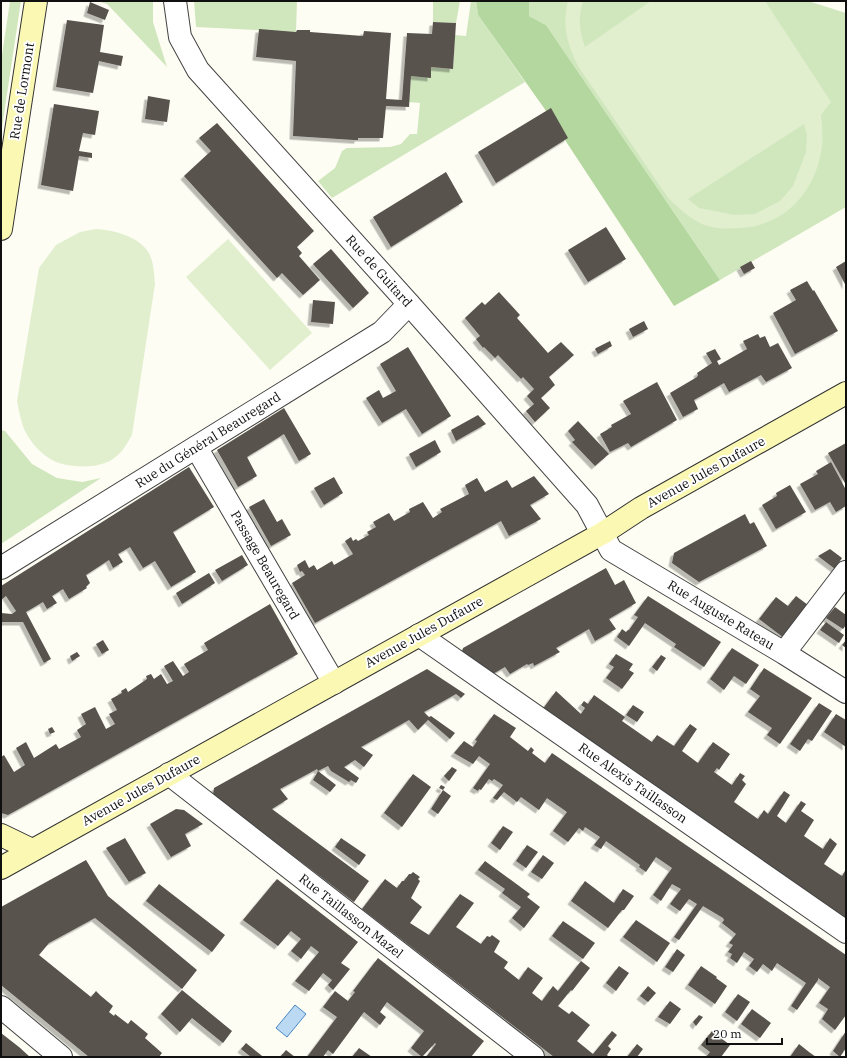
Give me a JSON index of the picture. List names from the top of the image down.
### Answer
{
  "streets": {
    "main road": ["Rue de Lormont", "Avenue Jules Dufaure"],
    "street": [
      "Rue de Guitard",
      "Rue du Général Beauregard",
      "Passage Beauregard",
      "Rue Auguste Rateau",
      "Rue Alexis Taillasson",
      "Rue Taillasson Mazel"
    ]
  },
  "crossings": [
    ["Rue de Guitard", "Rue du Général Beauregard"],
    ["Rue de Guitard", "Avenue Jules Dufaure"],
    ["Rue de Guitard", "Rue Auguste Rateau"],
    ["Rue du Général Beauregard", "Passage Beauregard"],
    ["Avenue Jules Dufaure", "Passage Beauregard"],
    ["Avenue Jules Dufaure", "Rue Auguste Rateau"],
    ["Avenue Jules Dufaure", "Rue Alexis Taillasson"],
    ["Avenue Jules Dufaure", "Rue Taillasson Mazel"]
  ],
  "scale_bar": "20 m"
}
